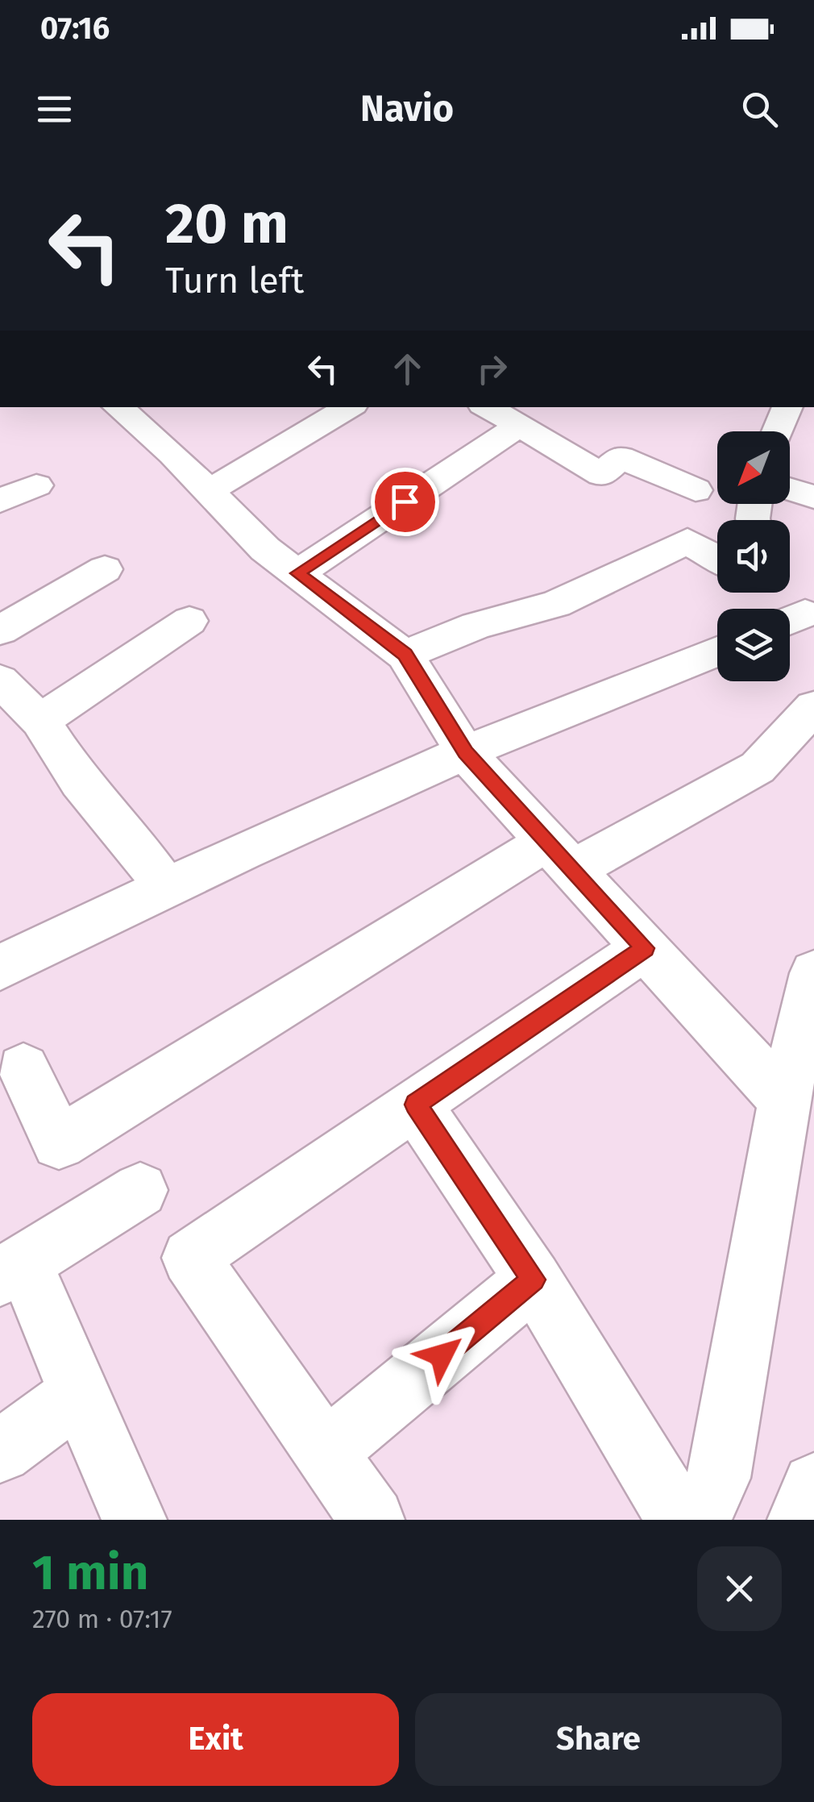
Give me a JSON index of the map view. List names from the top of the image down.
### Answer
{
  "north": "bottom left",
  "page": {
    "status": "07:16",
    "header": "Navio",
    "turn": ["20 m", "Turn left"],
    "heading": ["1 min", "270 m · 07:17"],
    "buttons": ["Exit", "Share"]
  }
}
